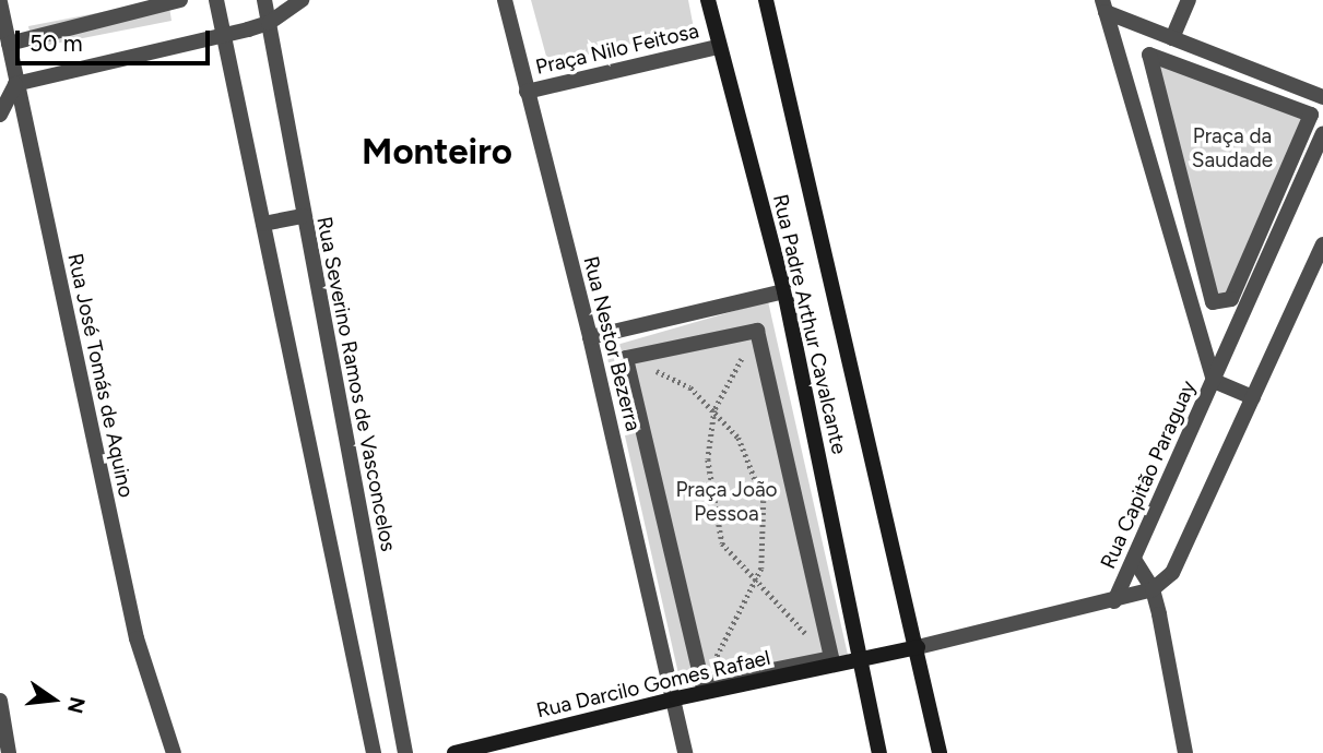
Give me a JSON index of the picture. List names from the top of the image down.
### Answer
{
  "streets": {
    "main road": ["Rua Padre Arthur Cavalcante", "Rua Darcilo Gomes Rafael"],
    "street": [
      "Praça Nilo Feitosa",
      "Rua Nestor Bezerra",
      "Rua José Tomás de Aquino",
      "Rua Severino Ramos de Vasconcelos",
      "Rua Capitão Paraguay"
    ]
  },
  "crossings": [
    ["Praça Nilo Feitosa", "Rua Padre Arthur Cavalcante"],
    ["Praça Nilo Feitosa", "Rua Nestor Bezerra"],
    ["Rua Padre Arthur Cavalcante", "Rua Darcilo Gomes Rafael"],
    ["Rua Nestor Bezerra", "Rua Darcilo Gomes Rafael"]
  ],
  "districts": ["Monteiro"],
  "parks": ["Praça da Saudade", "Praça João Pessoa"],
  "scale_bar": "50 m",
  "north": "right"
}
